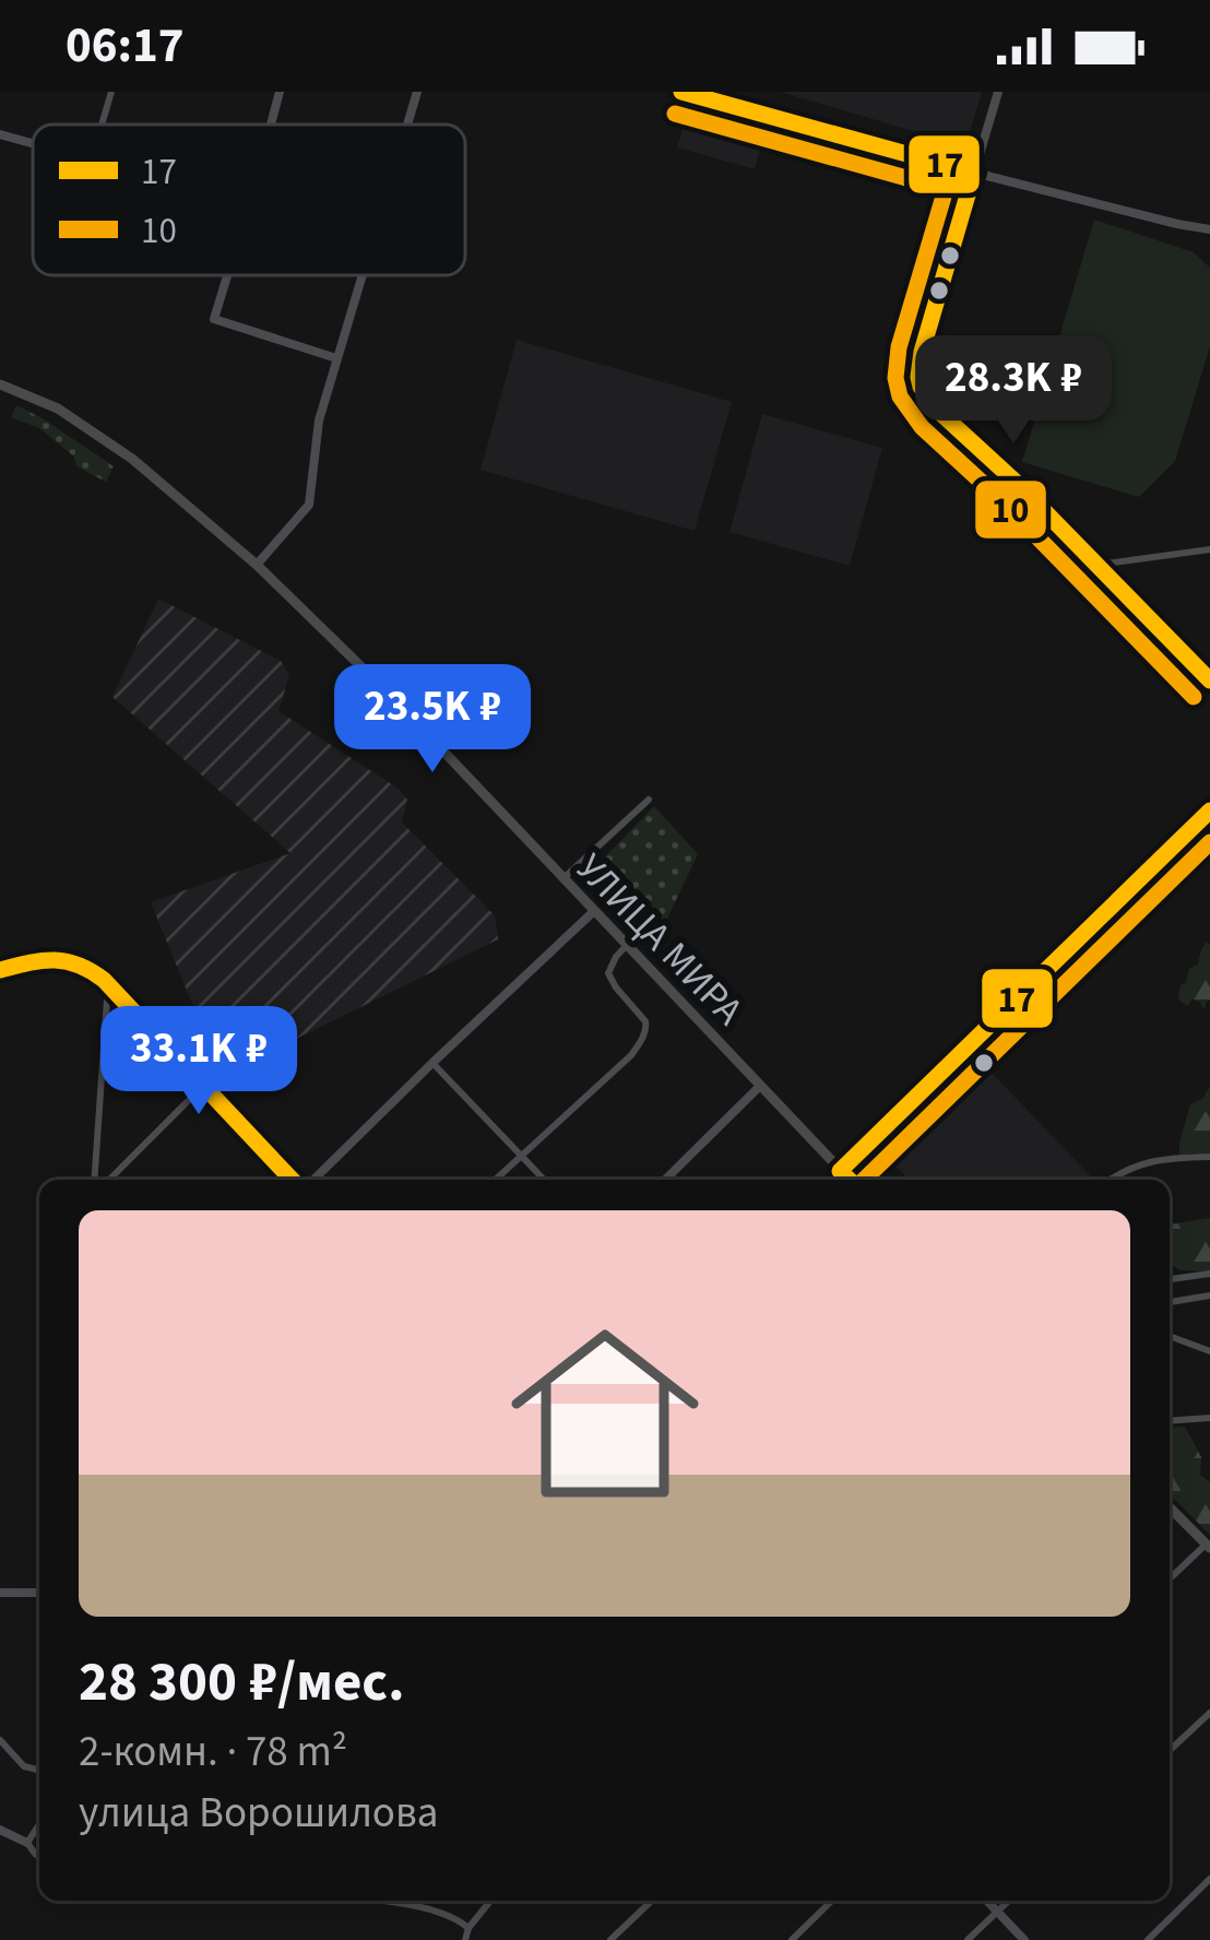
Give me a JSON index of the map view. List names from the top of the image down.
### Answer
{
  "streets": {
    "main road": ["УЛИЦА МИРА"]
  },
  "lines": ["transit line 17", "transit line 10"],
  "legend": ["17", "10"],
  "page": {
    "status": "06:17",
    "price": ["28.3K ₽", "23.5K ₽", "33.1K ₽"],
    "list": [
      {
        "name": "28 300 ₽/мес.",
        "note": "2-комн. · 78 m² · улица Ворошилова"
      }
    ]
  }
}
